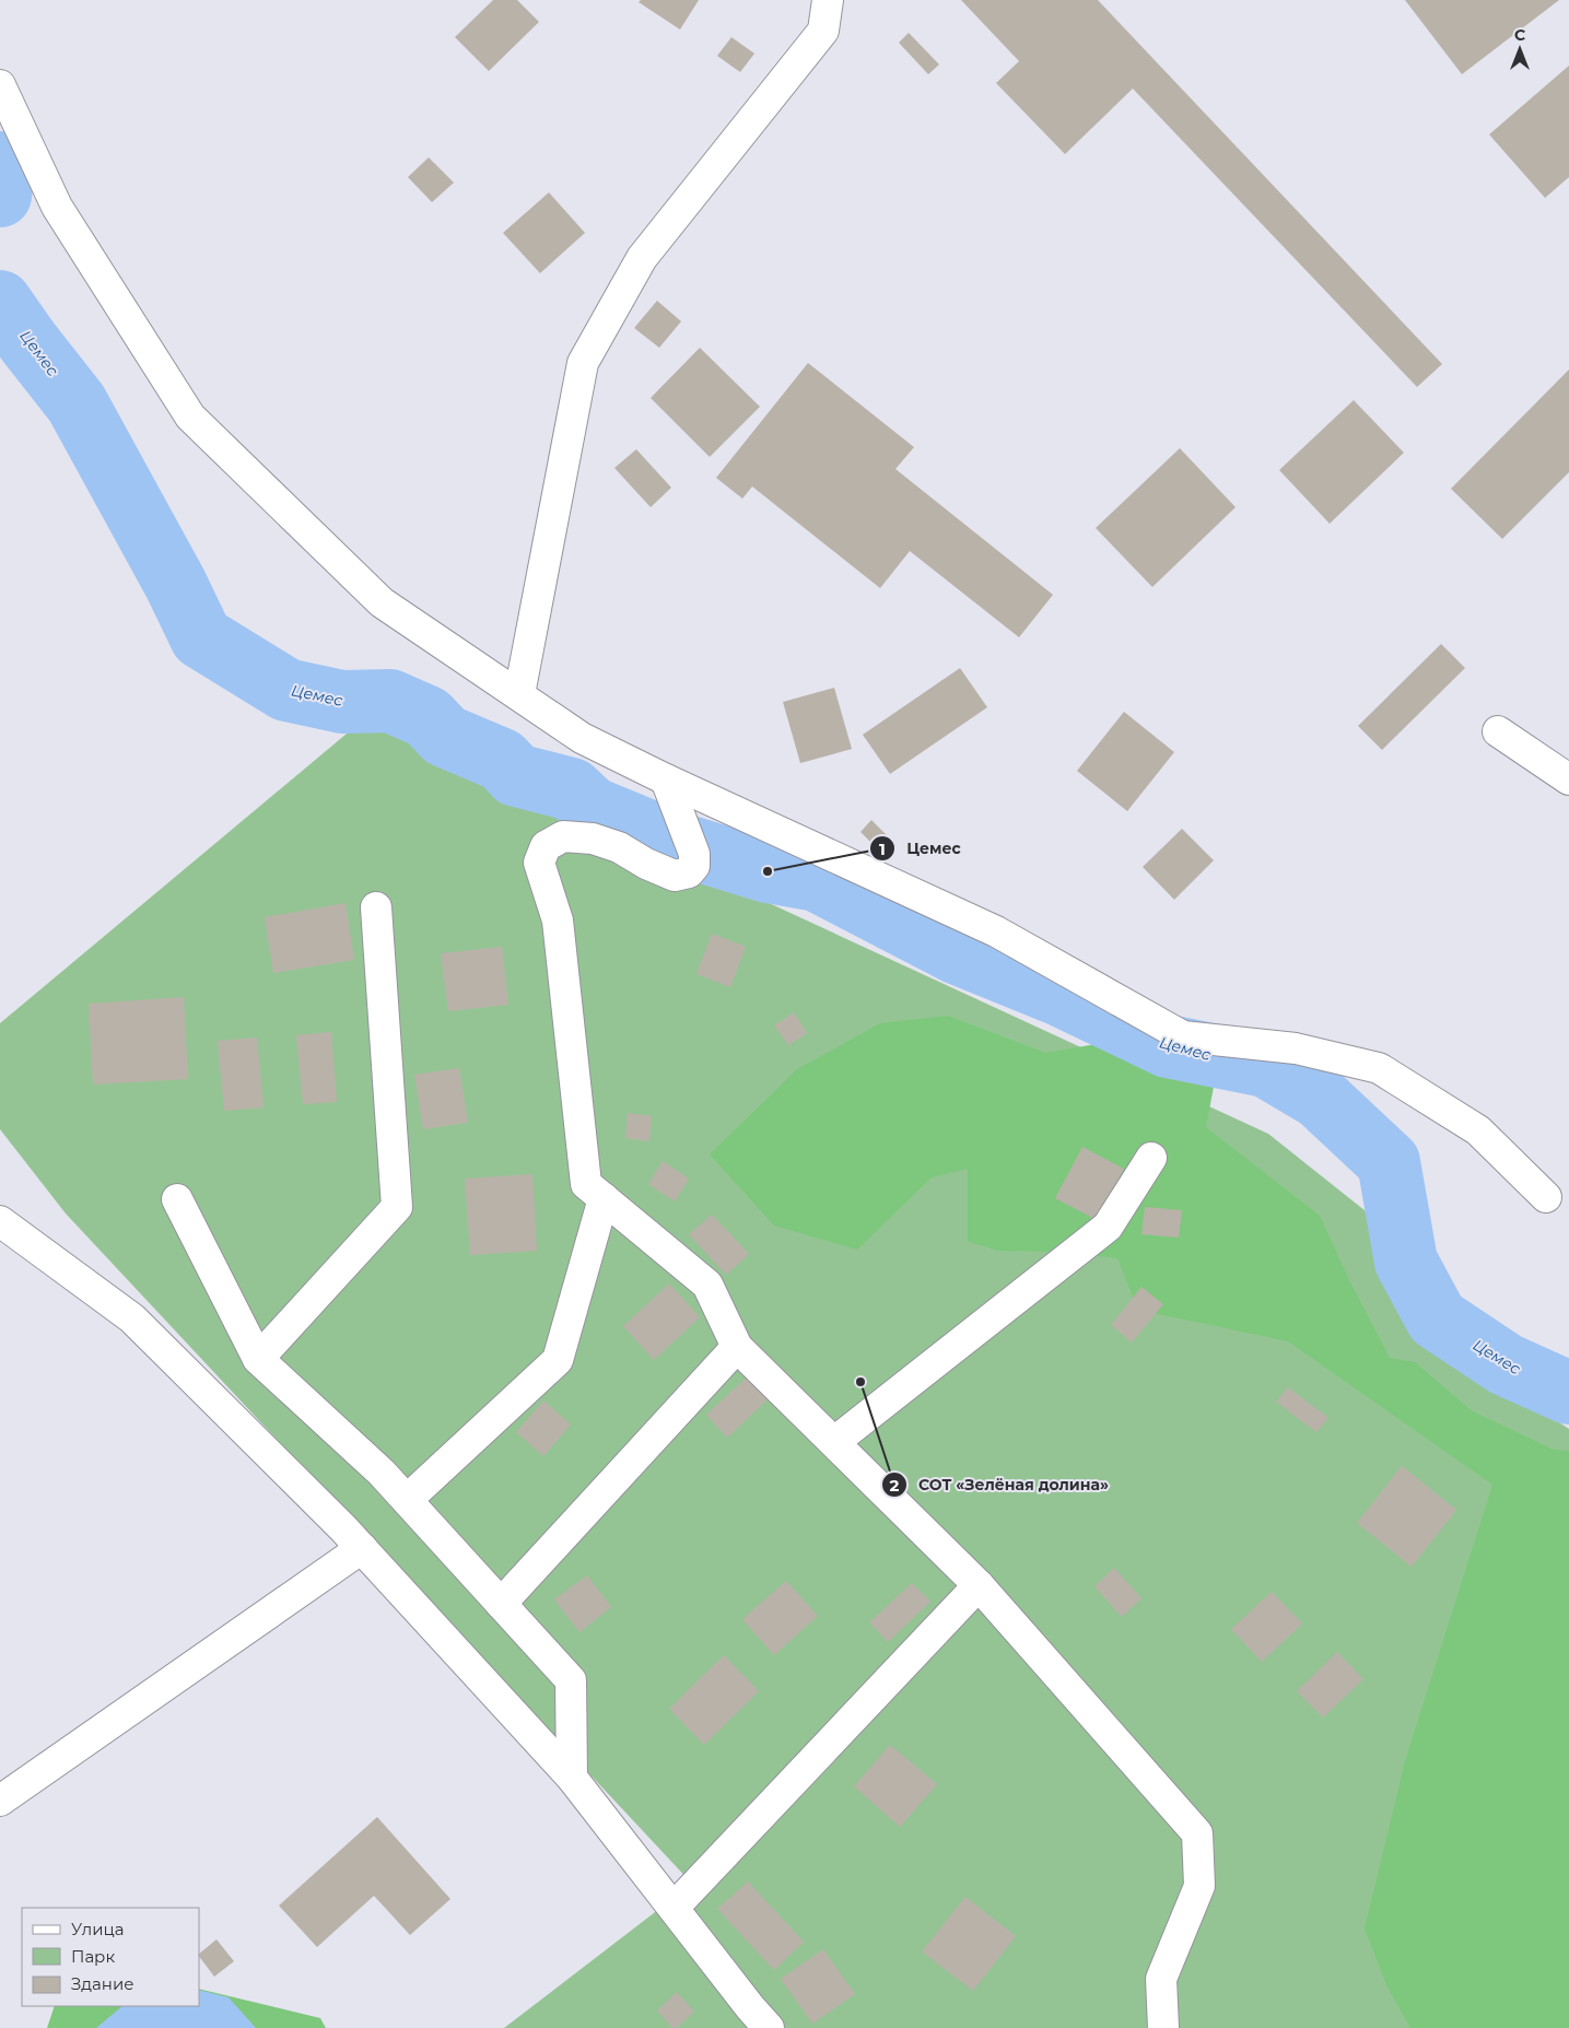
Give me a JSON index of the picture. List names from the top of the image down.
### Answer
{
  "water": ["Цемес"],
  "places": ["Цемес", "СОТ «Зелёная долина»"],
  "legend": ["Улица", "Парк", "Здание"],
  "north": "top"
}
